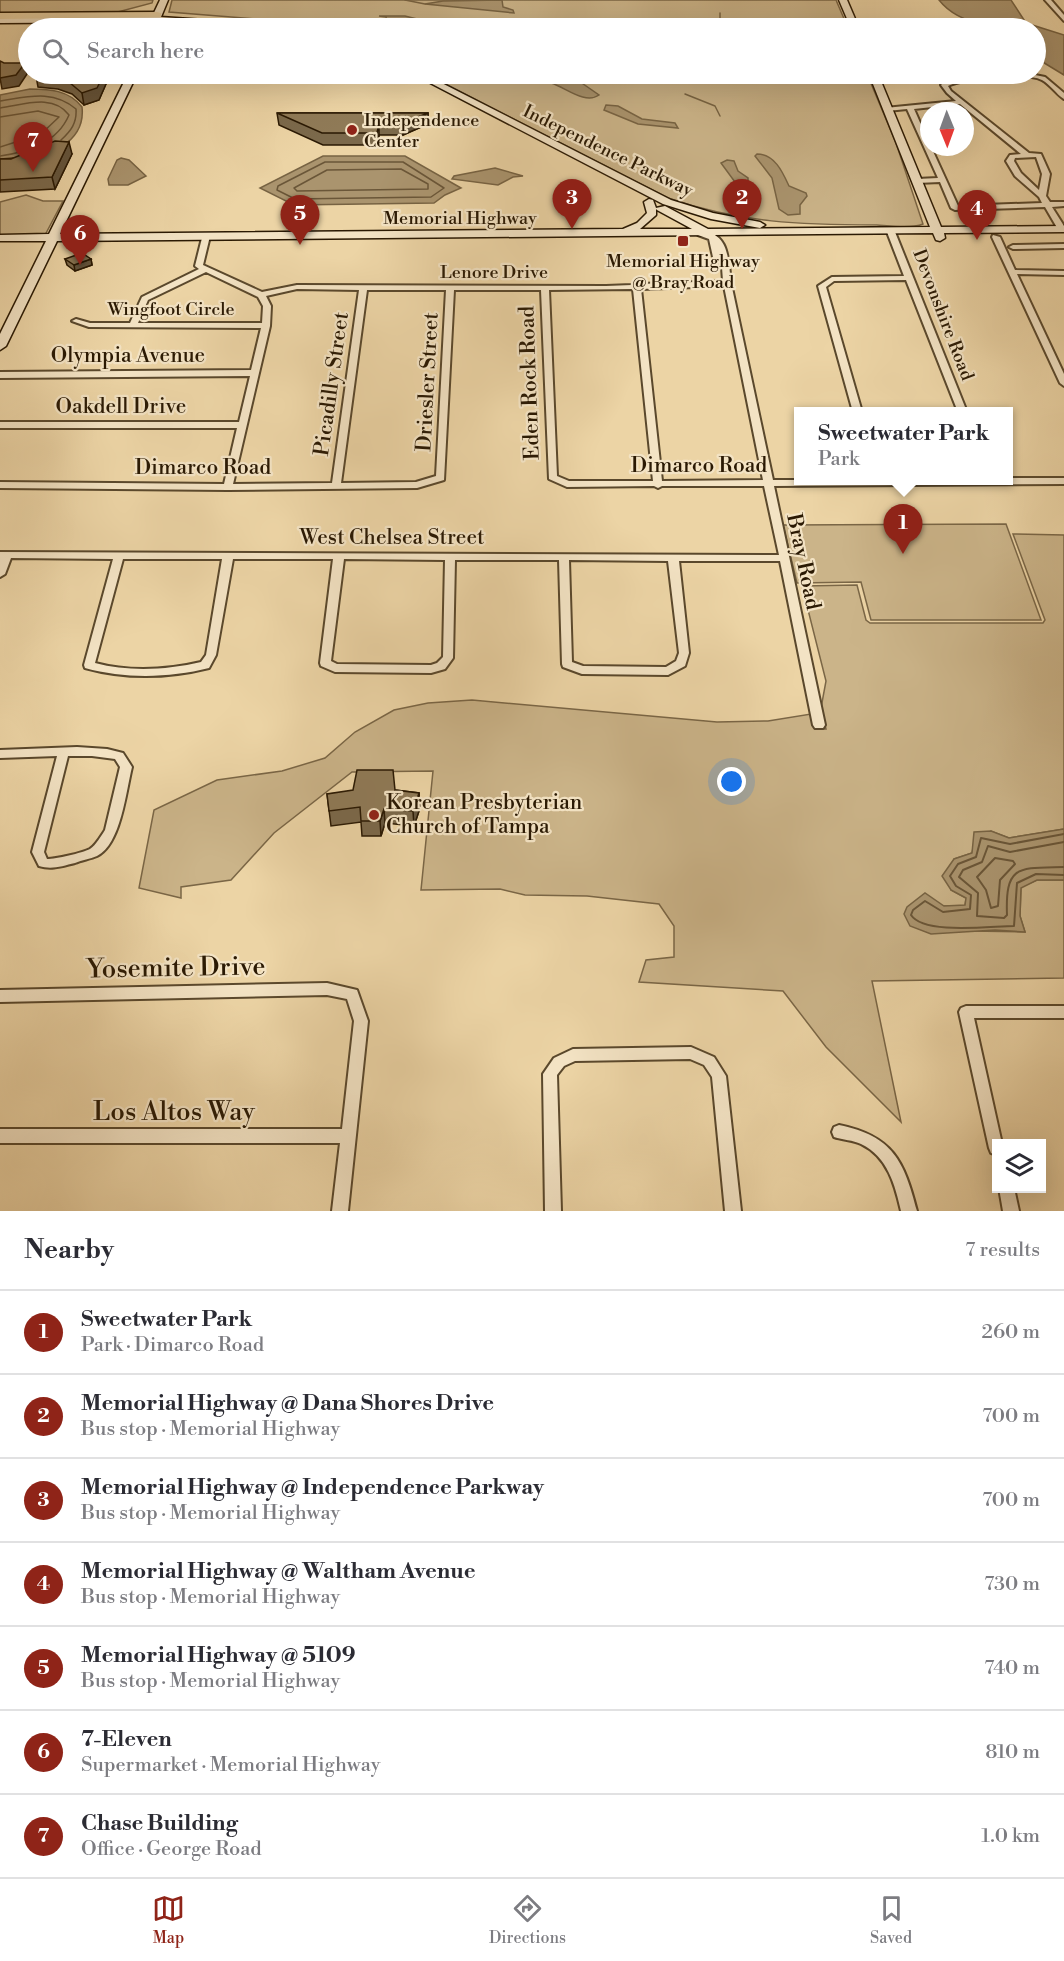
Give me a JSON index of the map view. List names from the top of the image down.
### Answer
{
  "streets": {
    "main road": ["Independence Parkway", "Memorial Highway"],
    "street": [
      "Lenore Drive",
      "Wingfoot Circle",
      "Devonshire Road",
      "Olympia Avenue",
      "Driesler Street",
      "Eden Rock Road",
      "Picadilly Street",
      "Oakdell Drive",
      "Dimarco Road",
      "West Chelsea Street",
      "Bray Road",
      "Yosemite Drive",
      "Los Altos Way"
    ]
  },
  "crossings": [
    ["Independence Parkway", "Memorial Highway"],
    ["Independence Parkway", "Bray Road"],
    ["Memorial Highway", "Devonshire Road"],
    ["Memorial Highway", "Bray Road"],
    ["Lenore Drive", "Driesler Street"],
    ["Lenore Drive", "Eden Rock Road"],
    ["Lenore Drive", "Picadilly Street"],
    ["Lenore Drive", "Bray Road"],
    ["Driesler Street", "Dimarco Road"],
    ["Eden Rock Road", "Dimarco Road"],
    ["Picadilly Street", "Dimarco Road"],
    ["Dimarco Road", "Bray Road"],
    ["West Chelsea Street", "Bray Road"],
    ["Yosemite Drive", "Los Altos Way"]
  ],
  "places": {
    "other": ["Independence Center", "Korean Presbyterian Church of Tampa"],
    "transit": ["Memorial Highway @ Bray Road"]
  },
  "north": "bottom",
  "page": {
    "search": "Search here",
    "pins": [
      "7",
      "2",
      "3",
      "4",
      "5",
      "6",
      "1"
    ],
    "popup": ["Sweetwater Park", "Park"],
    "heading": ["Nearby", "7 results"],
    "list": [
      {
        "mark": "1",
        "name": "Sweetwater Park",
        "note": "Park · Dimarco Road",
        "value": "260 m"
      },
      {
        "mark": "2",
        "name": "Memorial Highway @ Dana Shores Drive",
        "note": "Bus stop · Memorial Highway",
        "value": "700 m"
      },
      {
        "mark": "3",
        "name": "Memorial Highway @ Independence Parkway",
        "note": "Bus stop · Memorial Highway",
        "value": "700 m"
      },
      {
        "mark": "4",
        "name": "Memorial Highway @ Waltham Avenue",
        "note": "Bus stop · Memorial Highway",
        "value": "730 m"
      },
      {
        "mark": "5",
        "name": "Memorial Highway @ 5109",
        "note": "Bus stop · Memorial Highway",
        "value": "740 m"
      },
      {
        "mark": "6",
        "name": "7-Eleven",
        "note": "Supermarket · Memorial Highway",
        "value": "810 m"
      },
      {
        "mark": "7",
        "name": "Chase Building",
        "note": "Office · George Road",
        "value": "1.0 km"
      }
    ],
    "nav": ["Map", "Directions", "Saved"]
  }
}
